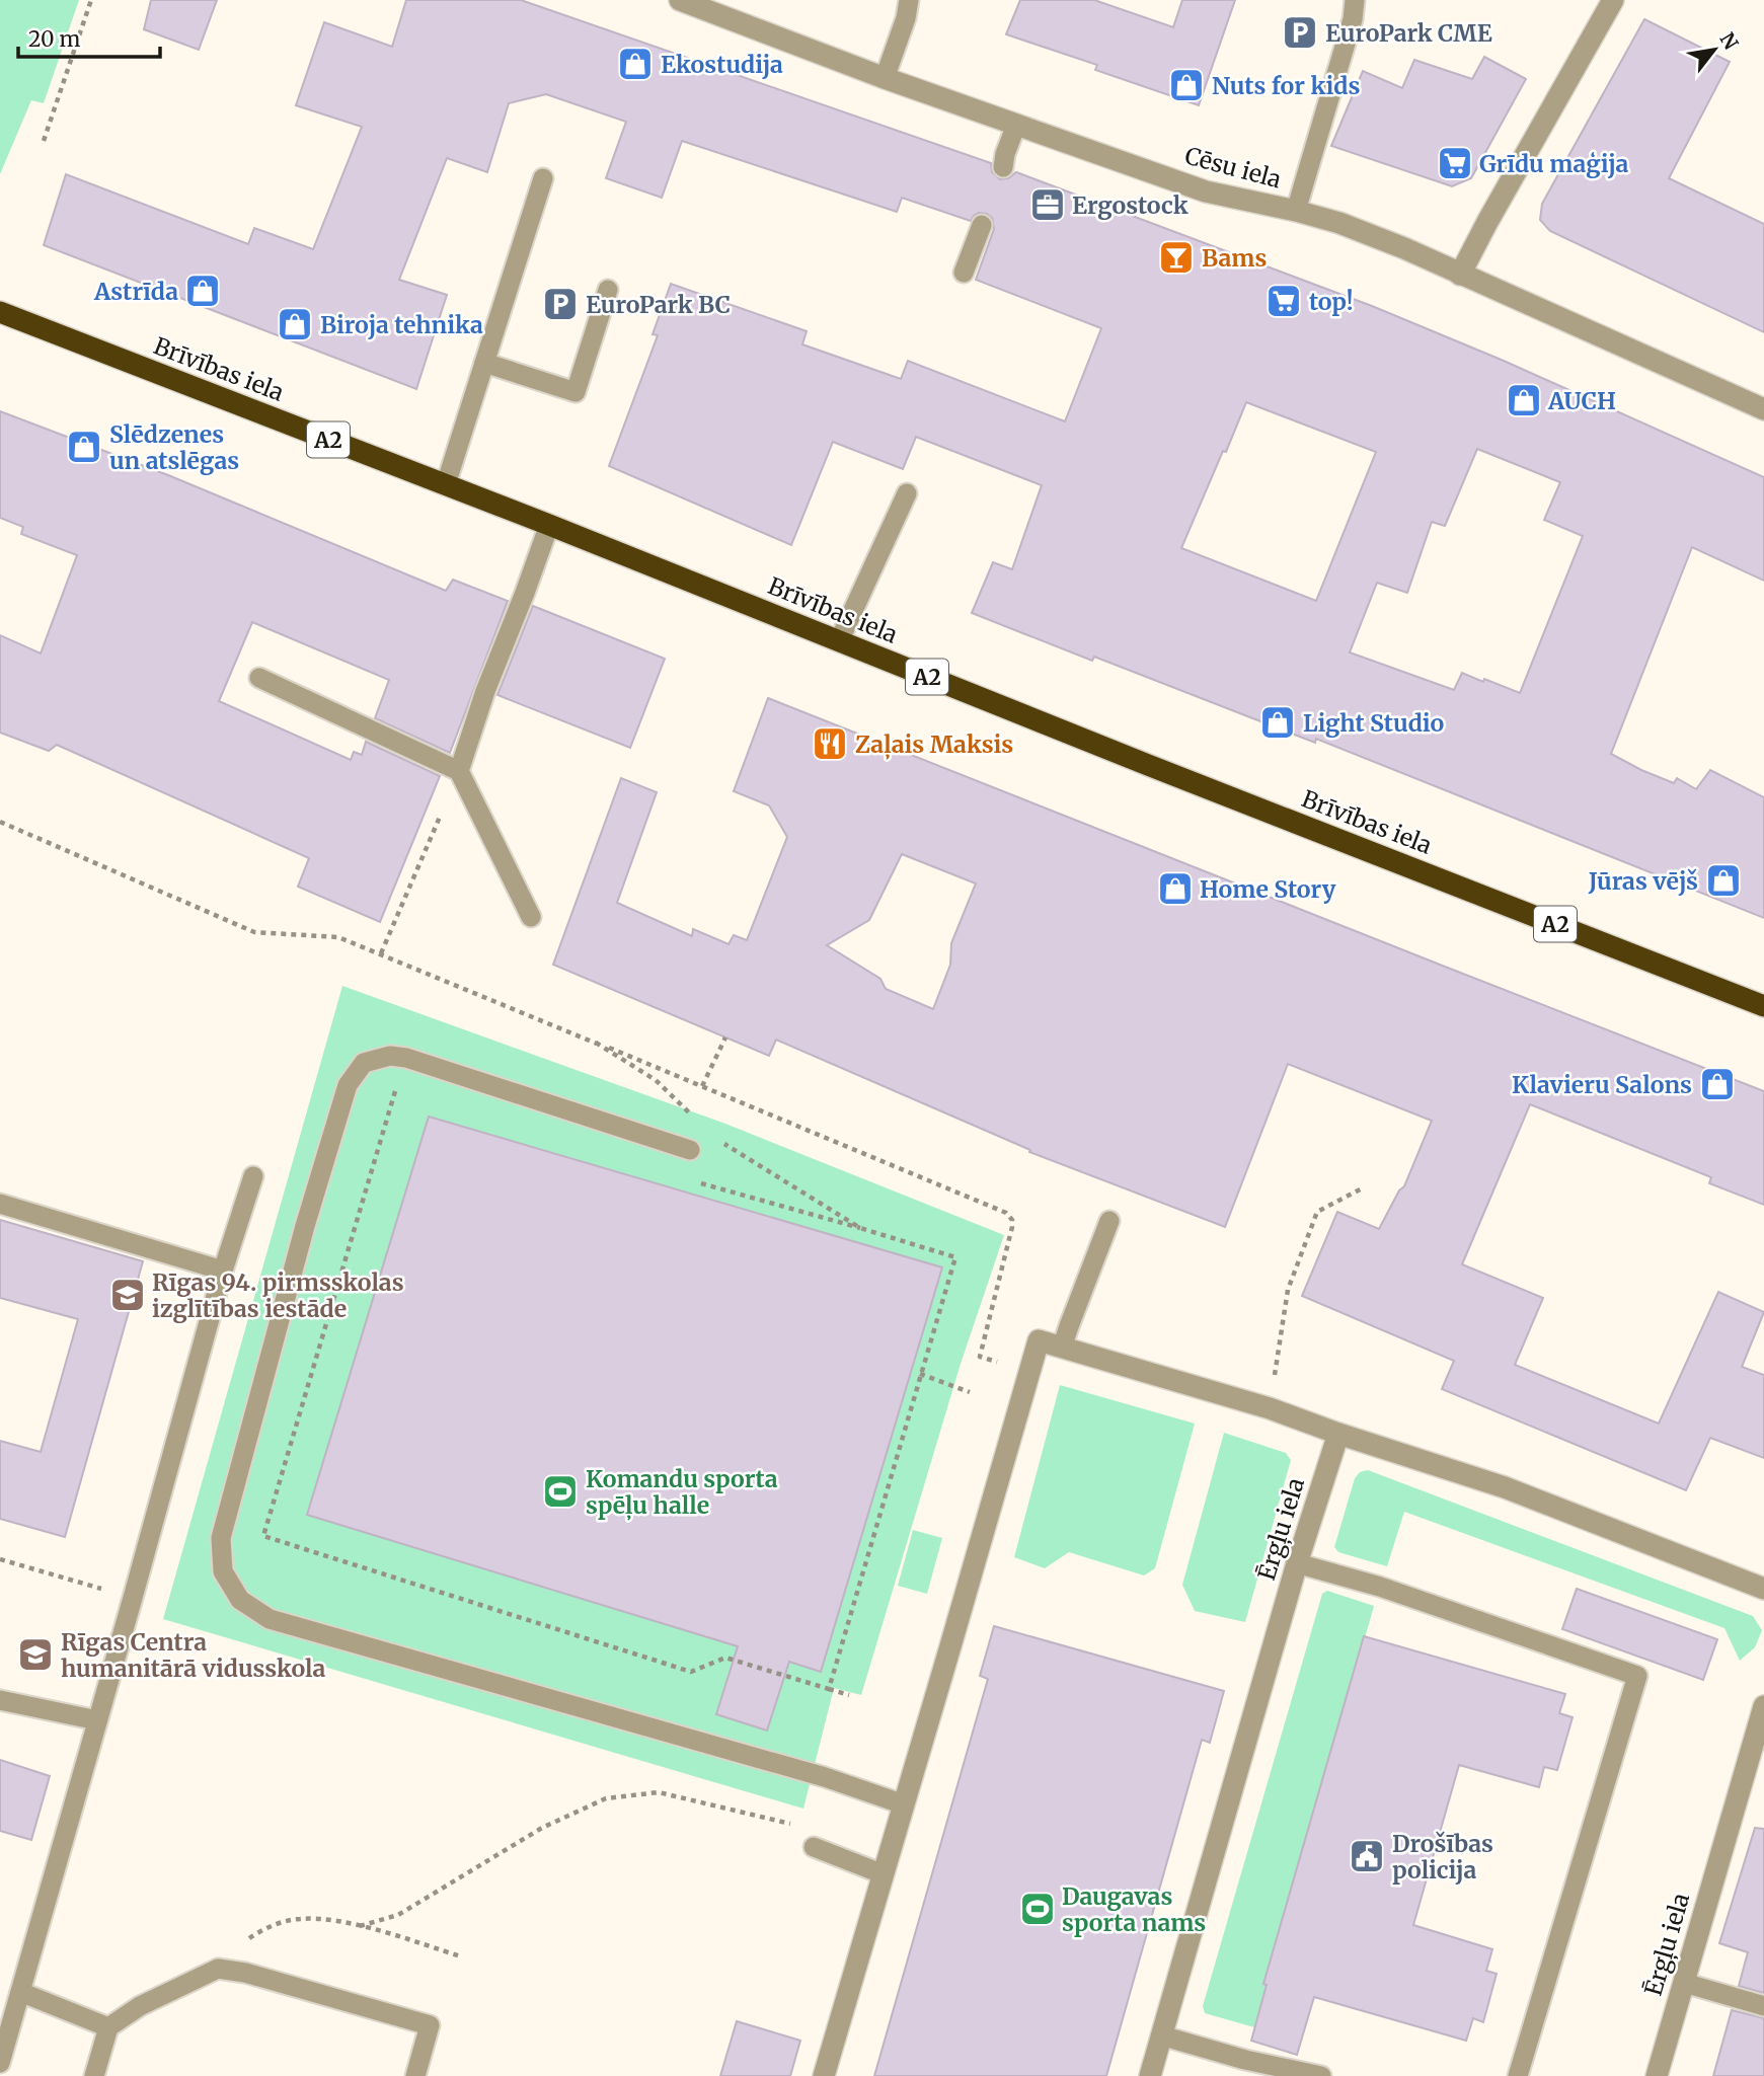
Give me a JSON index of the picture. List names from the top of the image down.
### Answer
{
  "streets": {
    "highway": ["Brīvības iela", "A2"],
    "street": ["Cēsu iela", "Ērgļu iela"]
  },
  "places": {
    "parking": ["EuroPark CME", "EuroPark BC"],
    "shop": [
      "Ekostudija",
      "Nuts for kids",
      "Astrīda",
      "Biroja tehnika",
      "AUCH",
      "Slēdzenes un atslēgas",
      "Light Studio",
      "Jūras vējš",
      "Home Story",
      "Klavieru Salons"
    ],
    "supermarket": ["Grīdu maģija", "top!"],
    "office": ["Ergostock"],
    "bar": ["Bams"],
    "restaurant": ["Zaļais Maksis"],
    "school or university": ["Rīgas 94. pirmsskolas izglītības iestāde", "Rīgas Centra humanitārā vidusskola"],
    "sports": ["Komandu sporta spēļu halle", "Daugavas sporta nams"],
    "public building": ["Drošības policija"]
  },
  "scale_bar": "20 m",
  "north": "top right"
}
